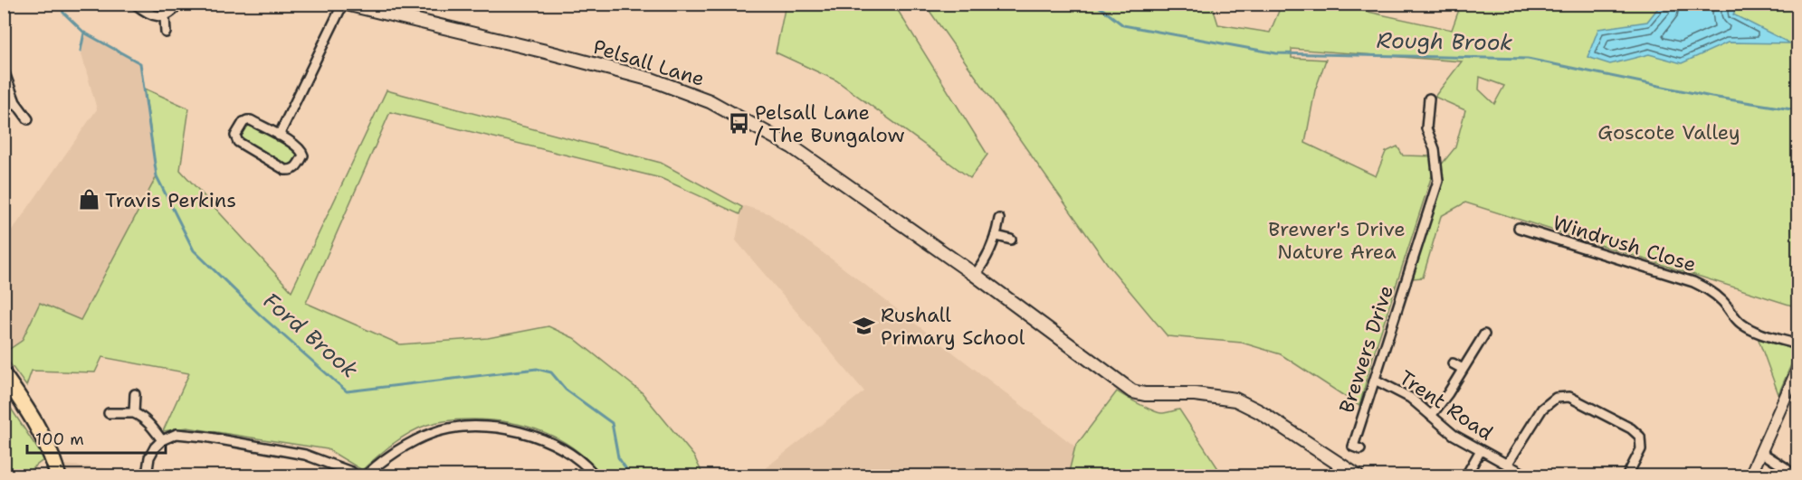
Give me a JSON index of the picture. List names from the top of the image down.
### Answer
{
  "streets": {
    "main road": ["Pelsall Lane"],
    "street": ["Windrush Close", "Brewers Drive", "Trent Road"]
  },
  "crossings": [
    ["Brewers Drive", "Trent Road"]
  ],
  "water": ["Rough Brook", "Ford Brook"],
  "parks": ["Goscote Valley", "Brewer's Drive Nature Area"],
  "places": {
    "bus stop": ["Pelsall Lane / The Bungalow"],
    "shop": ["Travis Perkins"],
    "school or university": ["Rushall Primary School"]
  },
  "scale_bar": "100 m"
}
